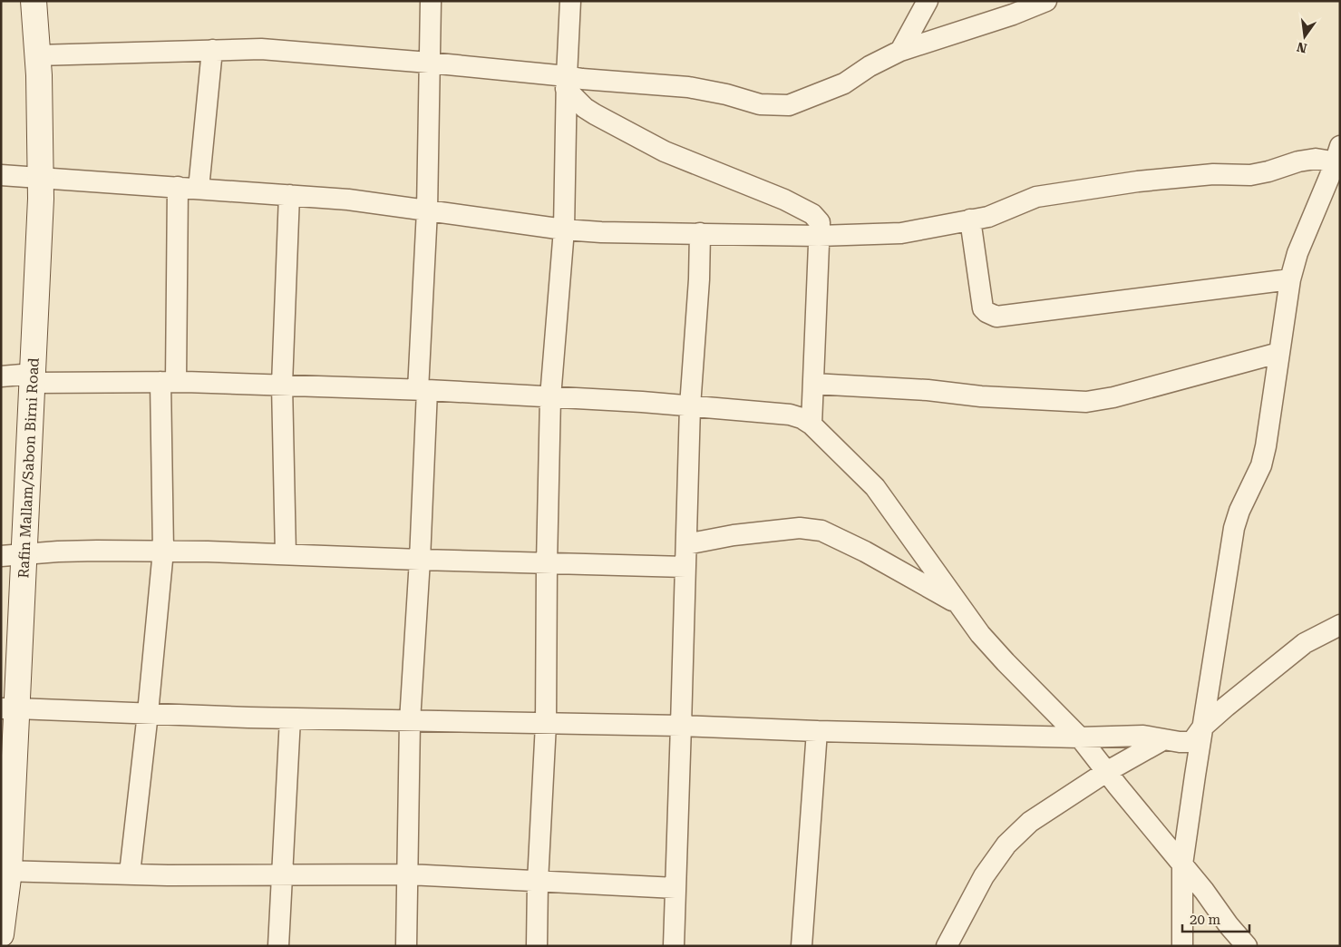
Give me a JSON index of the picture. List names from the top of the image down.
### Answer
{
  "streets": {
    "street": ["Rafin Mallam/Sabon Birni Road"]
  },
  "scale_bar": "20 m",
  "north": "bottom"
}
